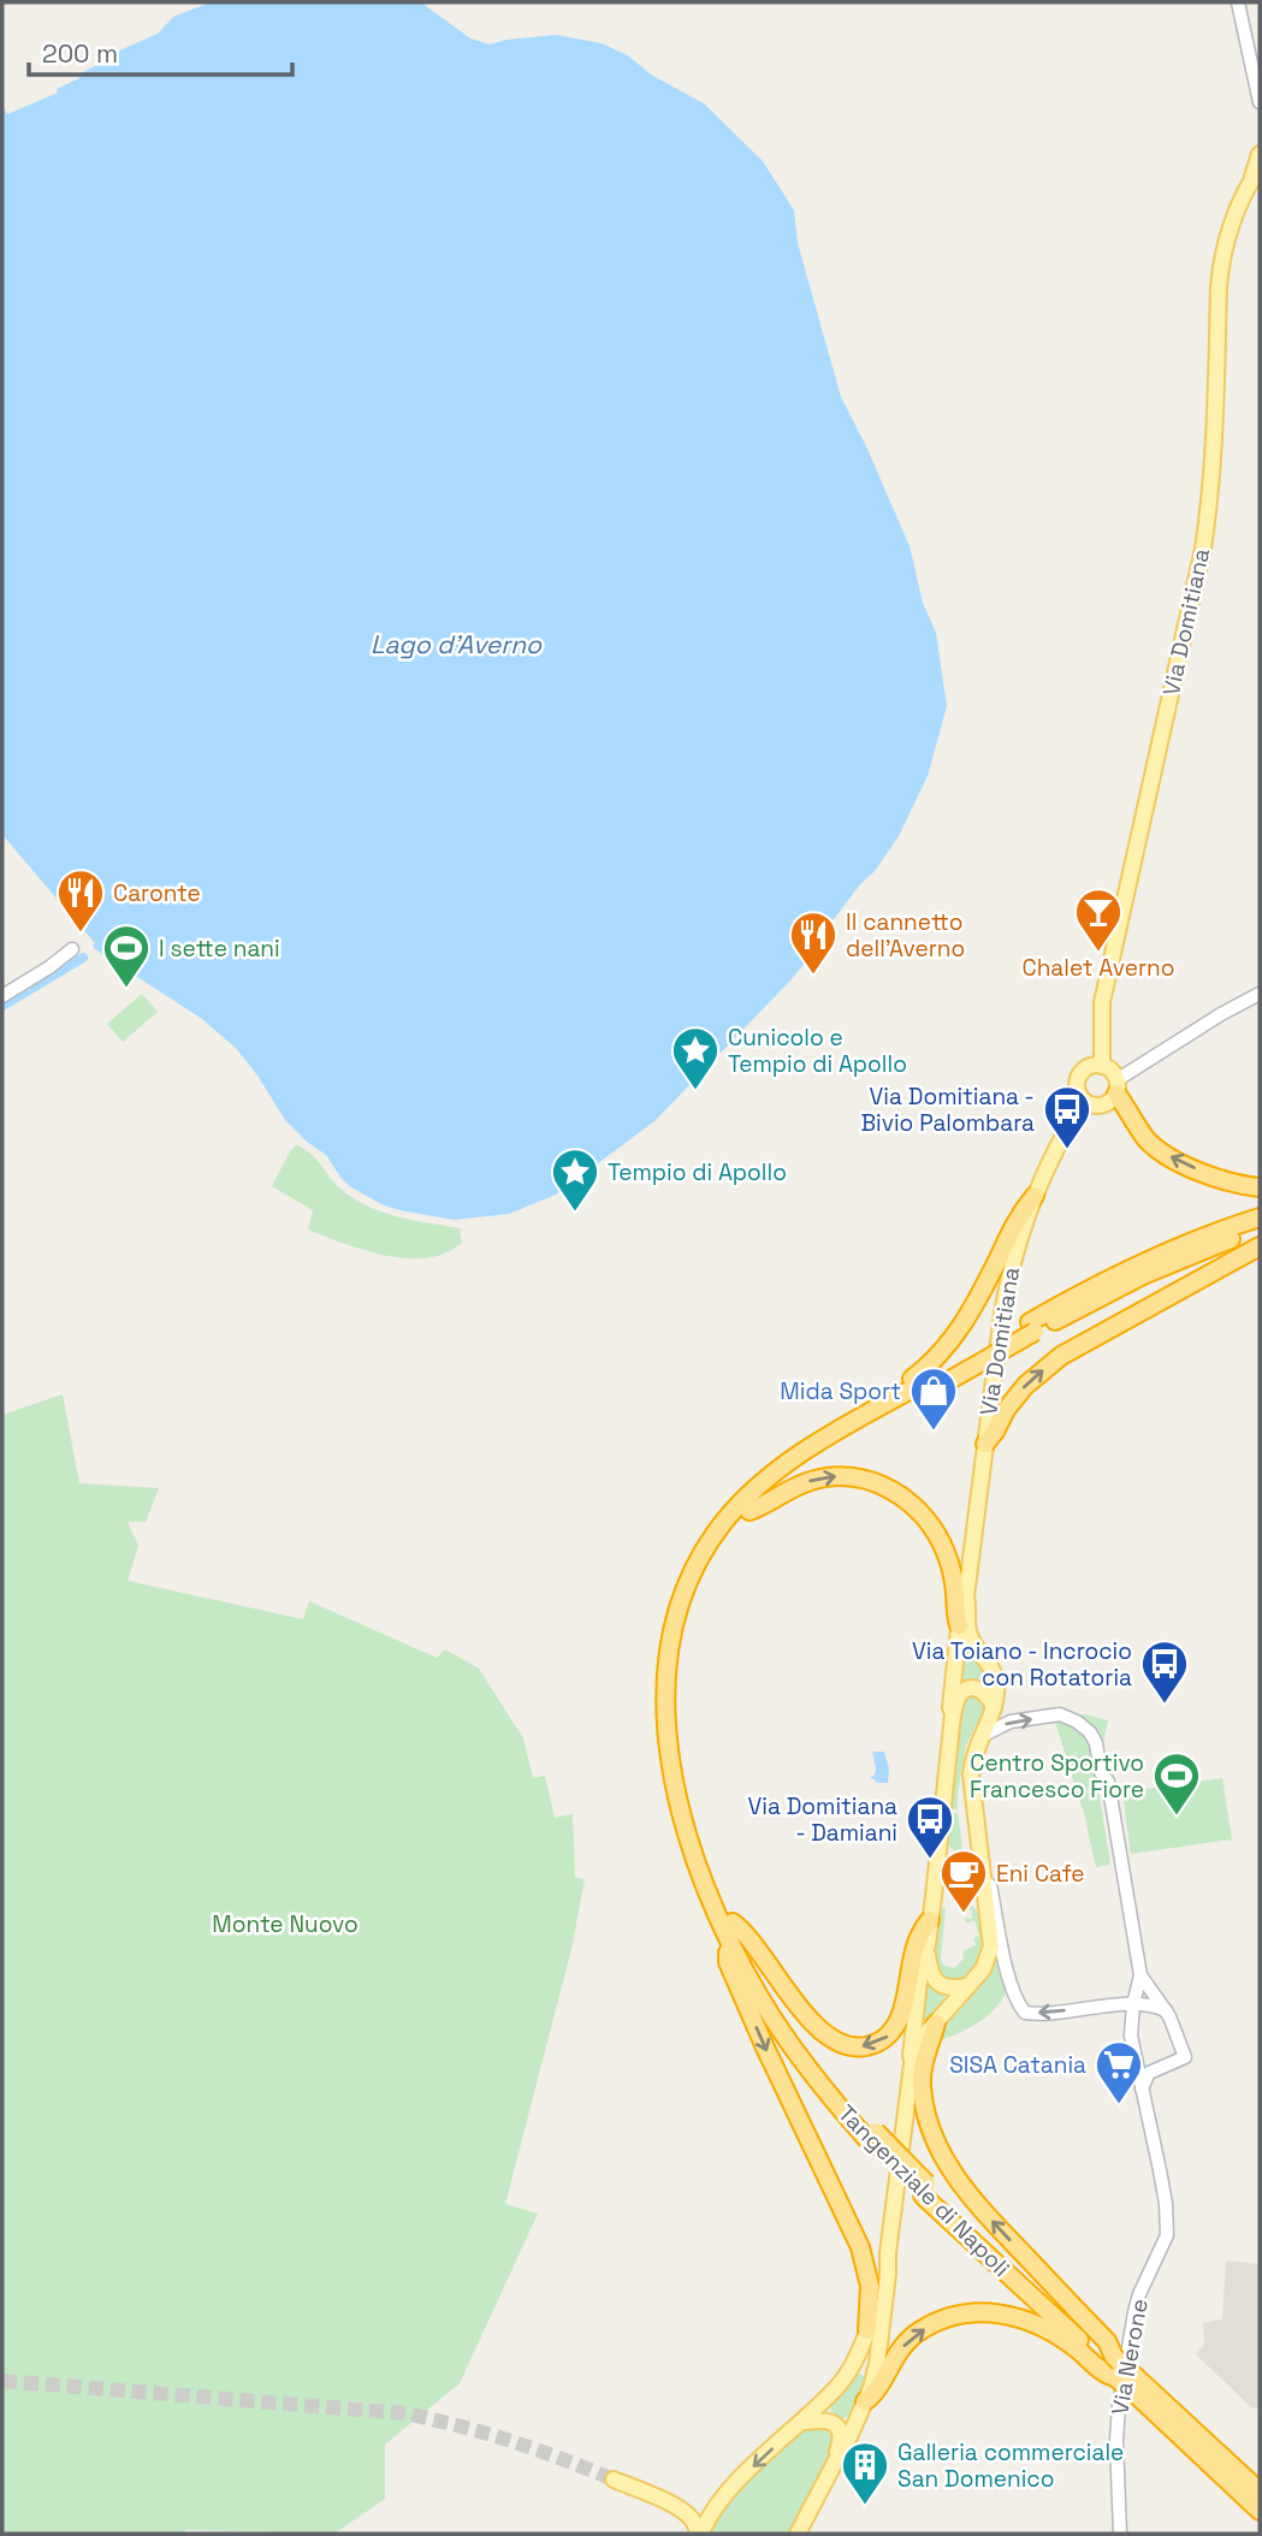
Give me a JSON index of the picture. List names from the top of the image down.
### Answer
{
  "streets": {
    "highway": ["Tangenziale di Napoli"],
    "main road": ["Via Domitiana"],
    "street": ["Via Nerone"]
  },
  "water": ["Lago d'Averno"],
  "parks": ["Monte Nuovo"],
  "places": {
    "restaurant": ["Caronte", "Il cannetto dell'Averno"],
    "bar": ["Chalet Averno"],
    "sports": ["I sette nani", "Centro Sportivo Francesco Fiore"],
    "place": ["Cunicolo e Tempio di Apollo", "Tempio di Apollo"],
    "bus stop": ["Via Domitiana - Bivio Palombara", "Via Toiano - Incrocio con Rotatoria", "Via Domitiana - Damiani"],
    "shop": ["Mida Sport"],
    "cafe": ["Eni Cafe"],
    "supermarket": ["SISA Catania"],
    "building": ["Galleria commerciale San Domenico"]
  },
  "scale_bar": "200 m"
}
